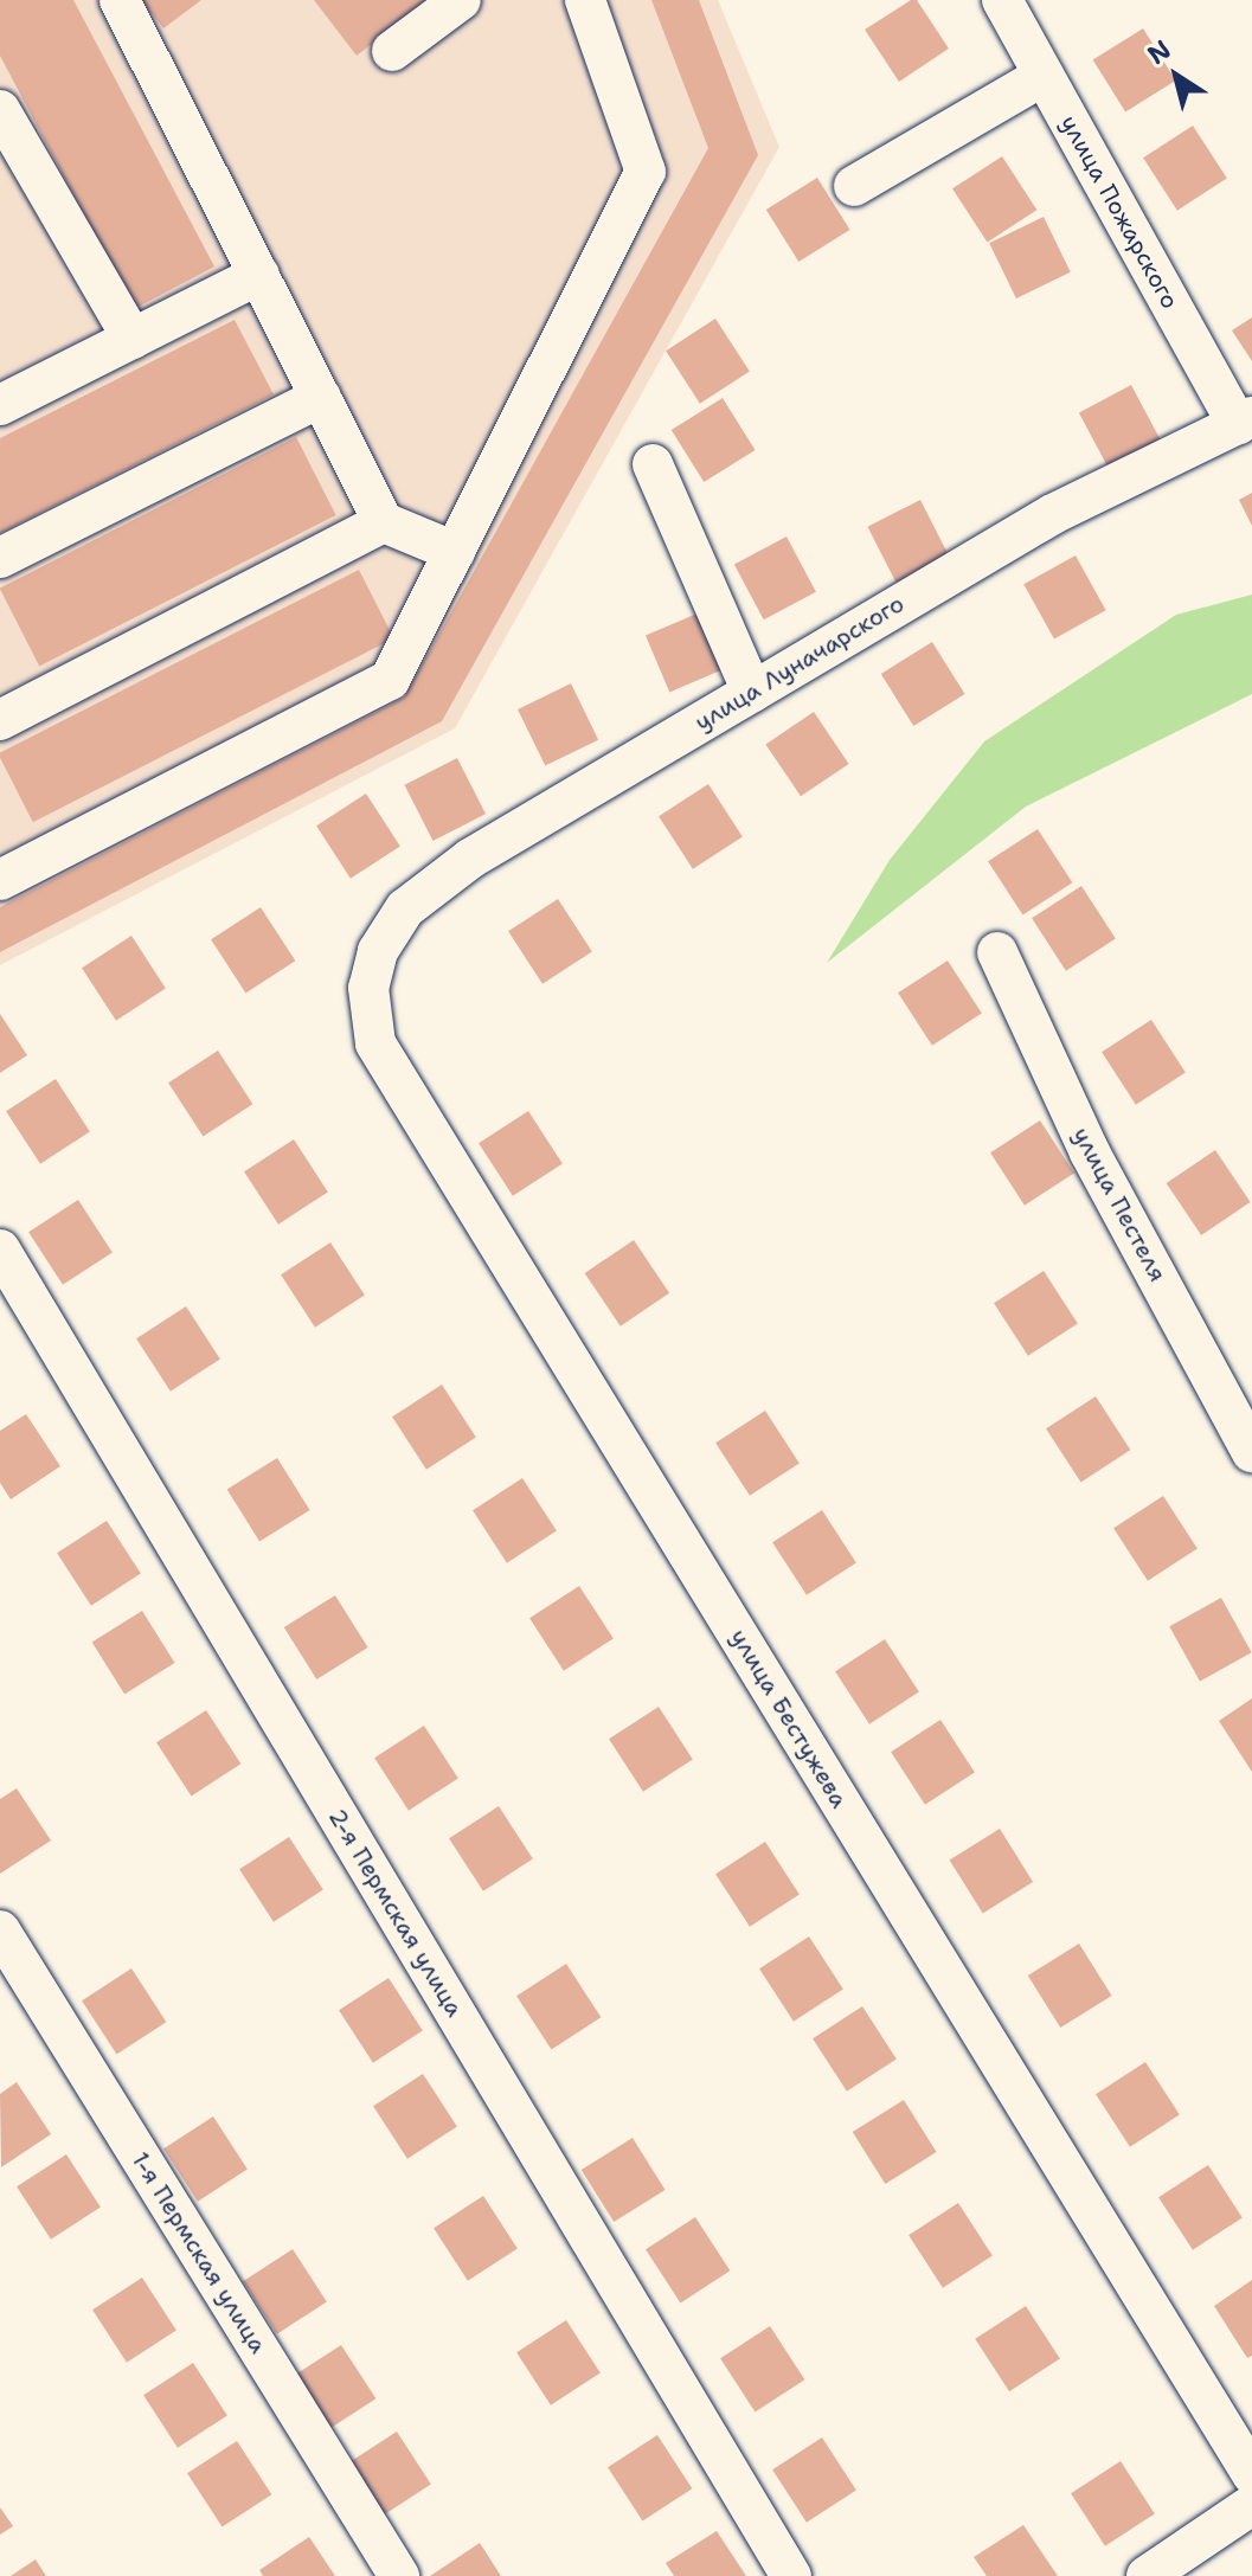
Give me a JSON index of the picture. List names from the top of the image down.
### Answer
{
  "streets": {
    "street": [
      "улица Пожарского",
      "улица Луначарского",
      "улица Пестеля",
      "улица Бестужева",
      "2-я Пермская улица",
      "1-я Пермская улица"
    ]
  },
  "crossings": [
    ["улица Пожарского", "улица Луначарского"],
    ["улица Луначарского", "улица Бестужева"]
  ],
  "north": "top left"
}
